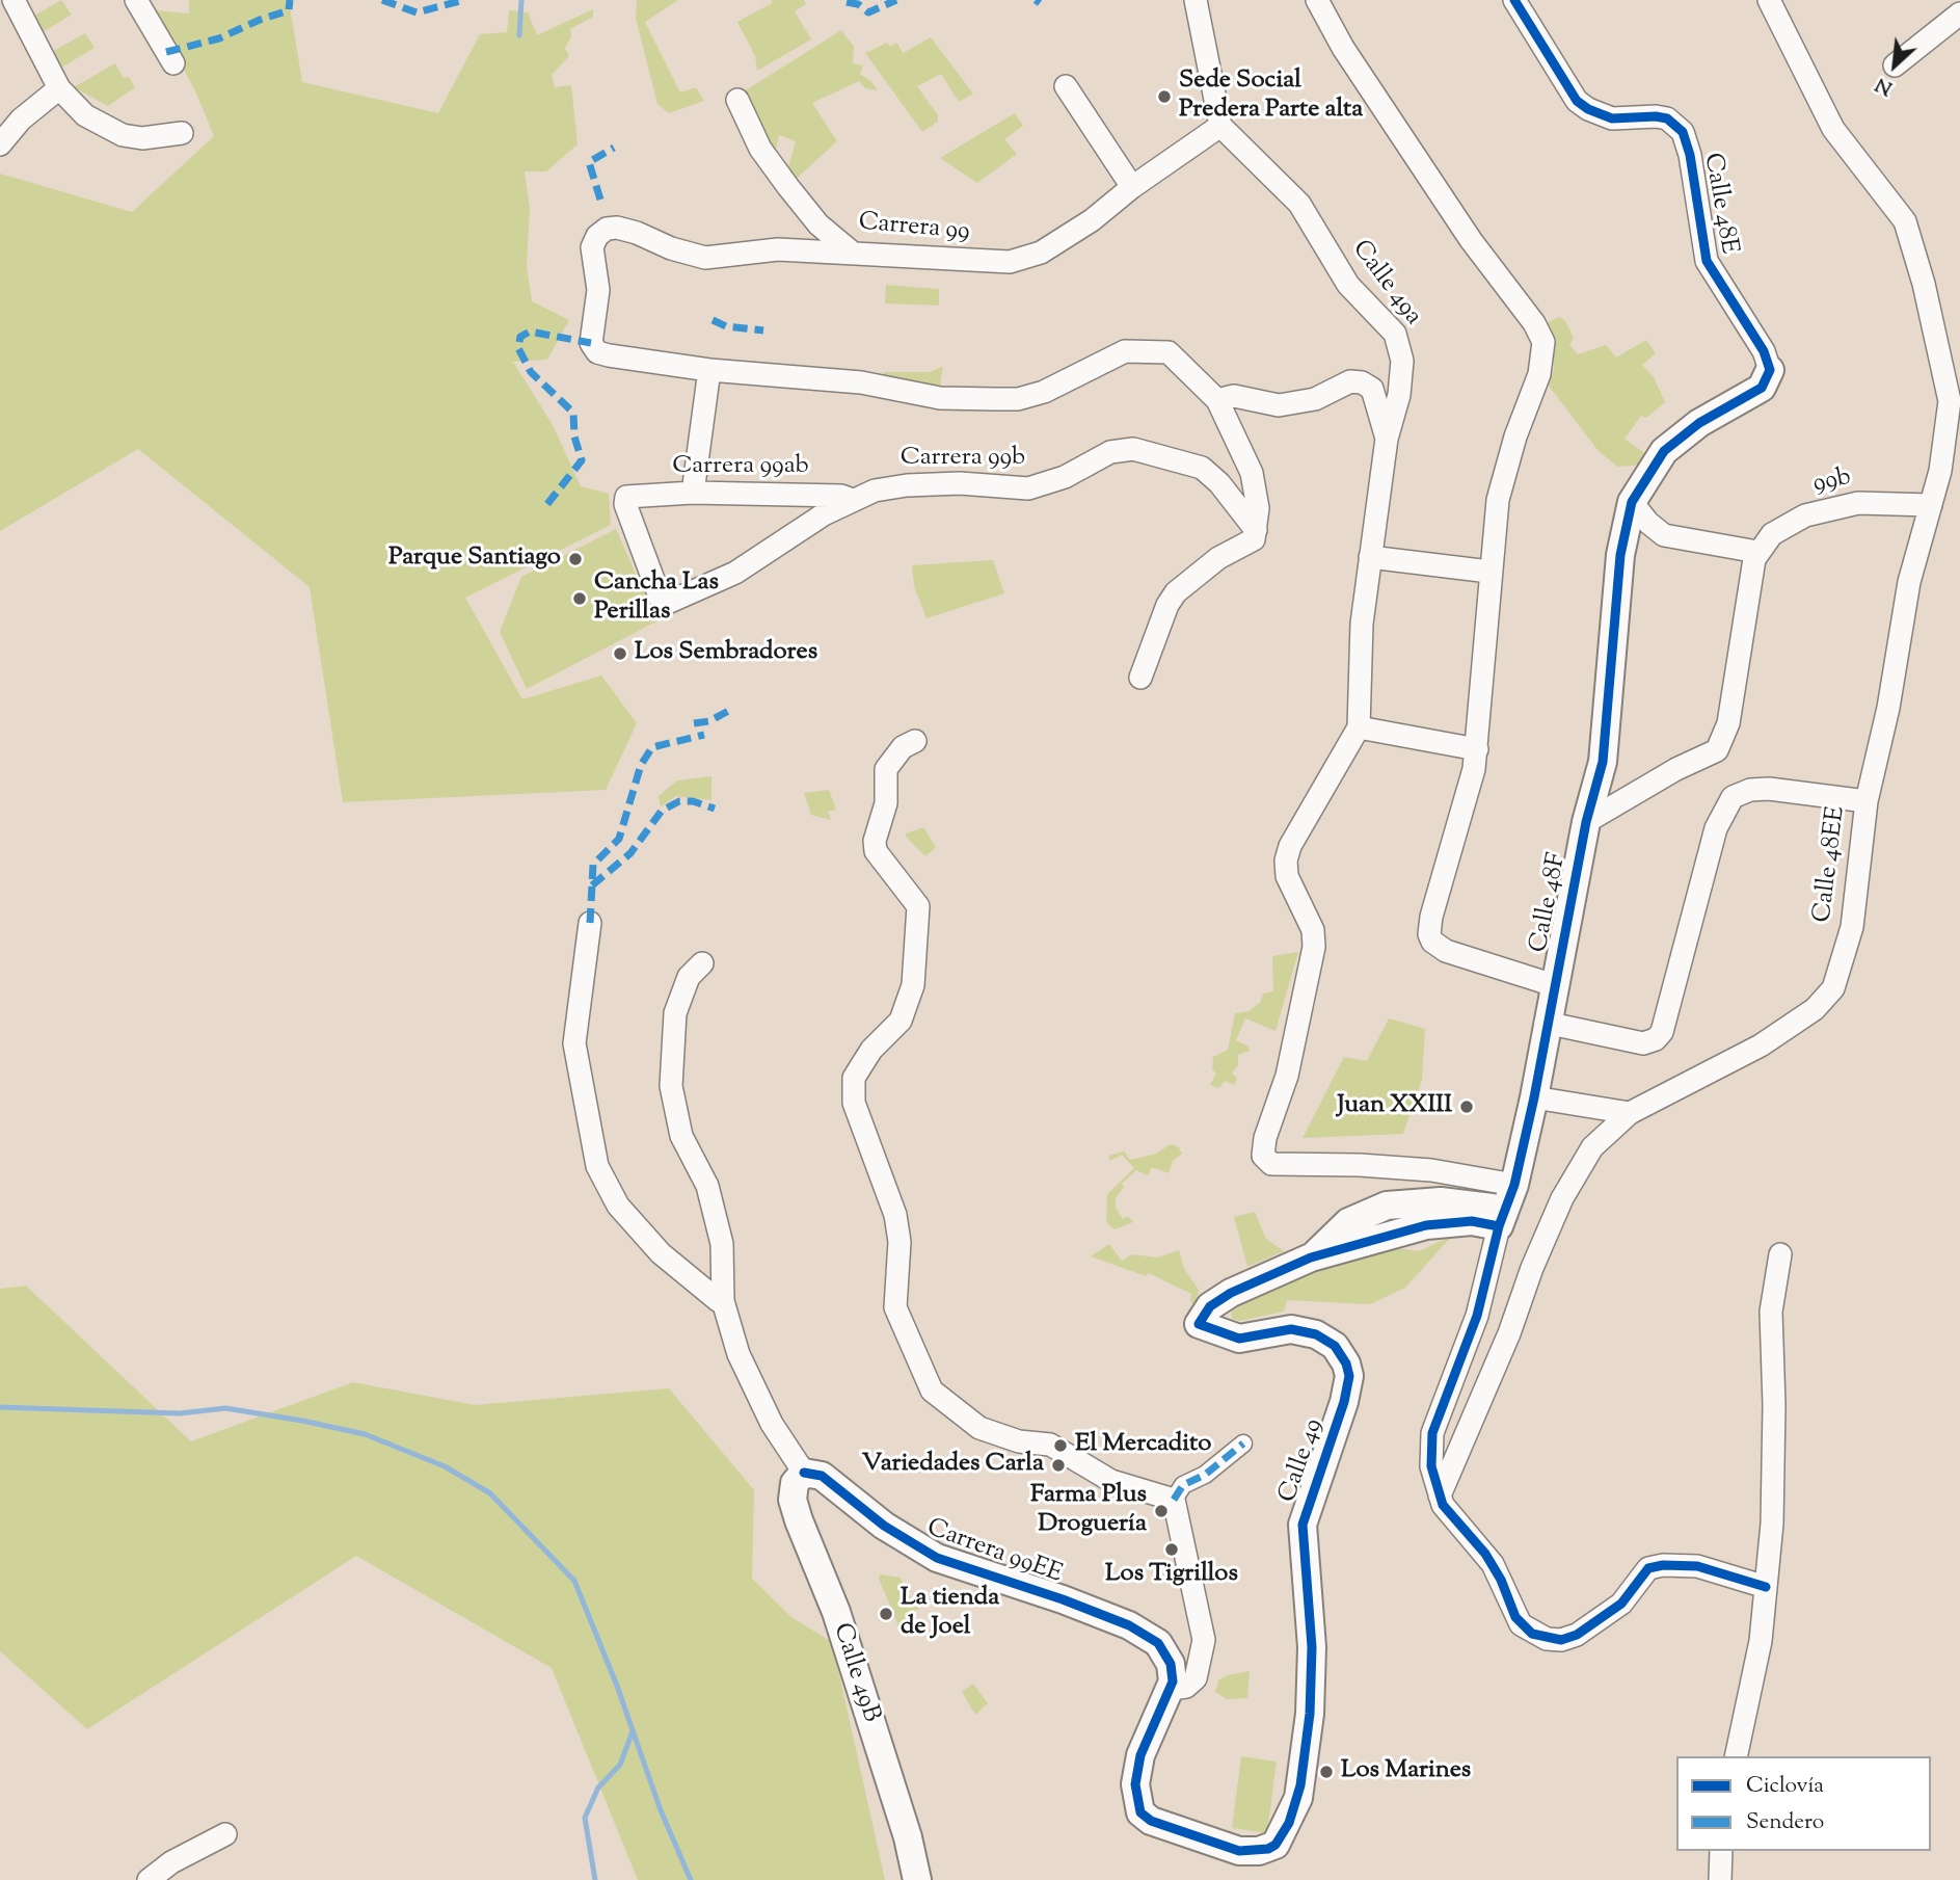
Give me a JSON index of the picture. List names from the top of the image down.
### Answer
{
  "streets": {
    "street": [
      "Calle 48E",
      "Carrera 99",
      "Calle 49a",
      "Carrera 99b",
      "Carrera 99ab",
      "99b",
      "Calle 48EE",
      "Calle 48F",
      "Calle 49",
      "Carrera 99EE",
      "Calle 49B"
    ]
  },
  "crossings": [
    ["Calle 48E", "Calle 48F"],
    ["Carrera 99", "Calle 49a"],
    ["Carrera 99b", "Carrera 99ab"],
    ["99b", "Calle 48EE"],
    ["Calle 48EE", "Calle 48F"],
    ["Calle 48F", "Calle 49"],
    ["Calle 49", "Carrera 99EE"],
    ["Carrera 99EE", "Calle 49B"]
  ],
  "places": [
    "Sede Social Predera Parte alta",
    "Parque Santiago",
    "Cancha Las Perillas",
    "Los Sembradores",
    "Juan XXIII",
    "El Mercadito",
    "Variedades Carla",
    "Farma Plus Droguería",
    "Los Tigrillos",
    "La tienda de Joel",
    "Los Marines"
  ],
  "legend": ["Ciclovía", "Sendero"],
  "north": "bottom left"
}
